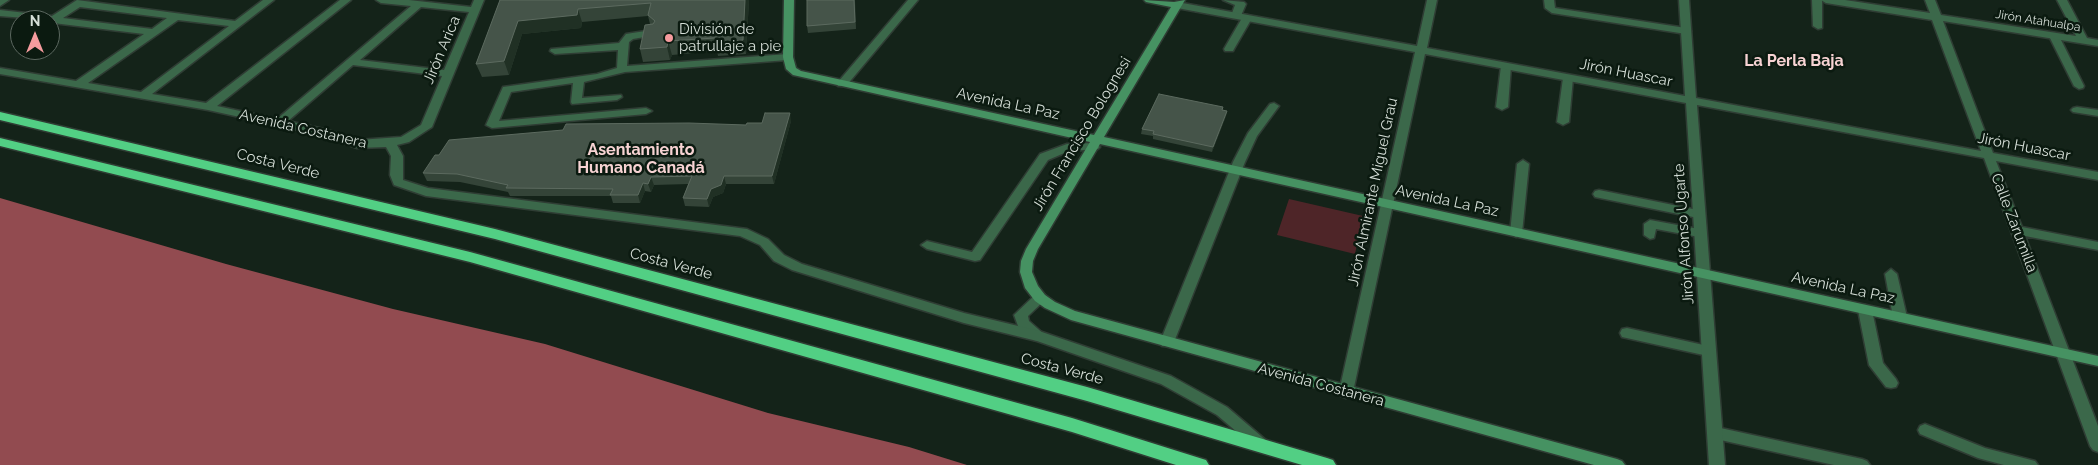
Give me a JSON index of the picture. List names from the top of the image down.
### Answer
{
  "streets": {
    "highway": ["Costa Verde"],
    "main road": [
      "Jirón Huascar",
      "Avenida La Paz",
      "Avenida Costanera",
      "Jirón Francisco Bolognesi"
    ],
    "street": [
      "Jirón Atahualpa",
      "Jirón Arica",
      "Jirón Almirante Miguel Grau",
      "Calle Zarumilla",
      "Jirón Alfonso Ugarte"
    ]
  },
  "crossings": [
    ["Jirón Atahualpa", "Calle Zarumilla"],
    ["Jirón Arica", "Avenida Costanera"],
    ["Jirón Huascar", "Jirón Francisco Bolognesi"],
    ["Jirón Huascar", "Jirón Almirante Miguel Grau"],
    ["Jirón Huascar", "Calle Zarumilla"],
    ["Jirón Huascar", "Jirón Alfonso Ugarte"],
    ["Avenida La Paz", "Jirón Francisco Bolognesi"],
    ["Avenida La Paz", "Jirón Almirante Miguel Grau"],
    ["Avenida La Paz", "Calle Zarumilla"],
    ["Avenida La Paz", "Jirón Alfonso Ugarte"],
    ["Avenida Costanera", "Jirón Francisco Bolognesi"],
    ["Avenida Costanera", "Jirón Almirante Miguel Grau"]
  ],
  "districts": ["La Perla Baja", "Asentamiento Humano Canadá"],
  "places": ["División de patrullaje a pie"],
  "north": "top"
}
